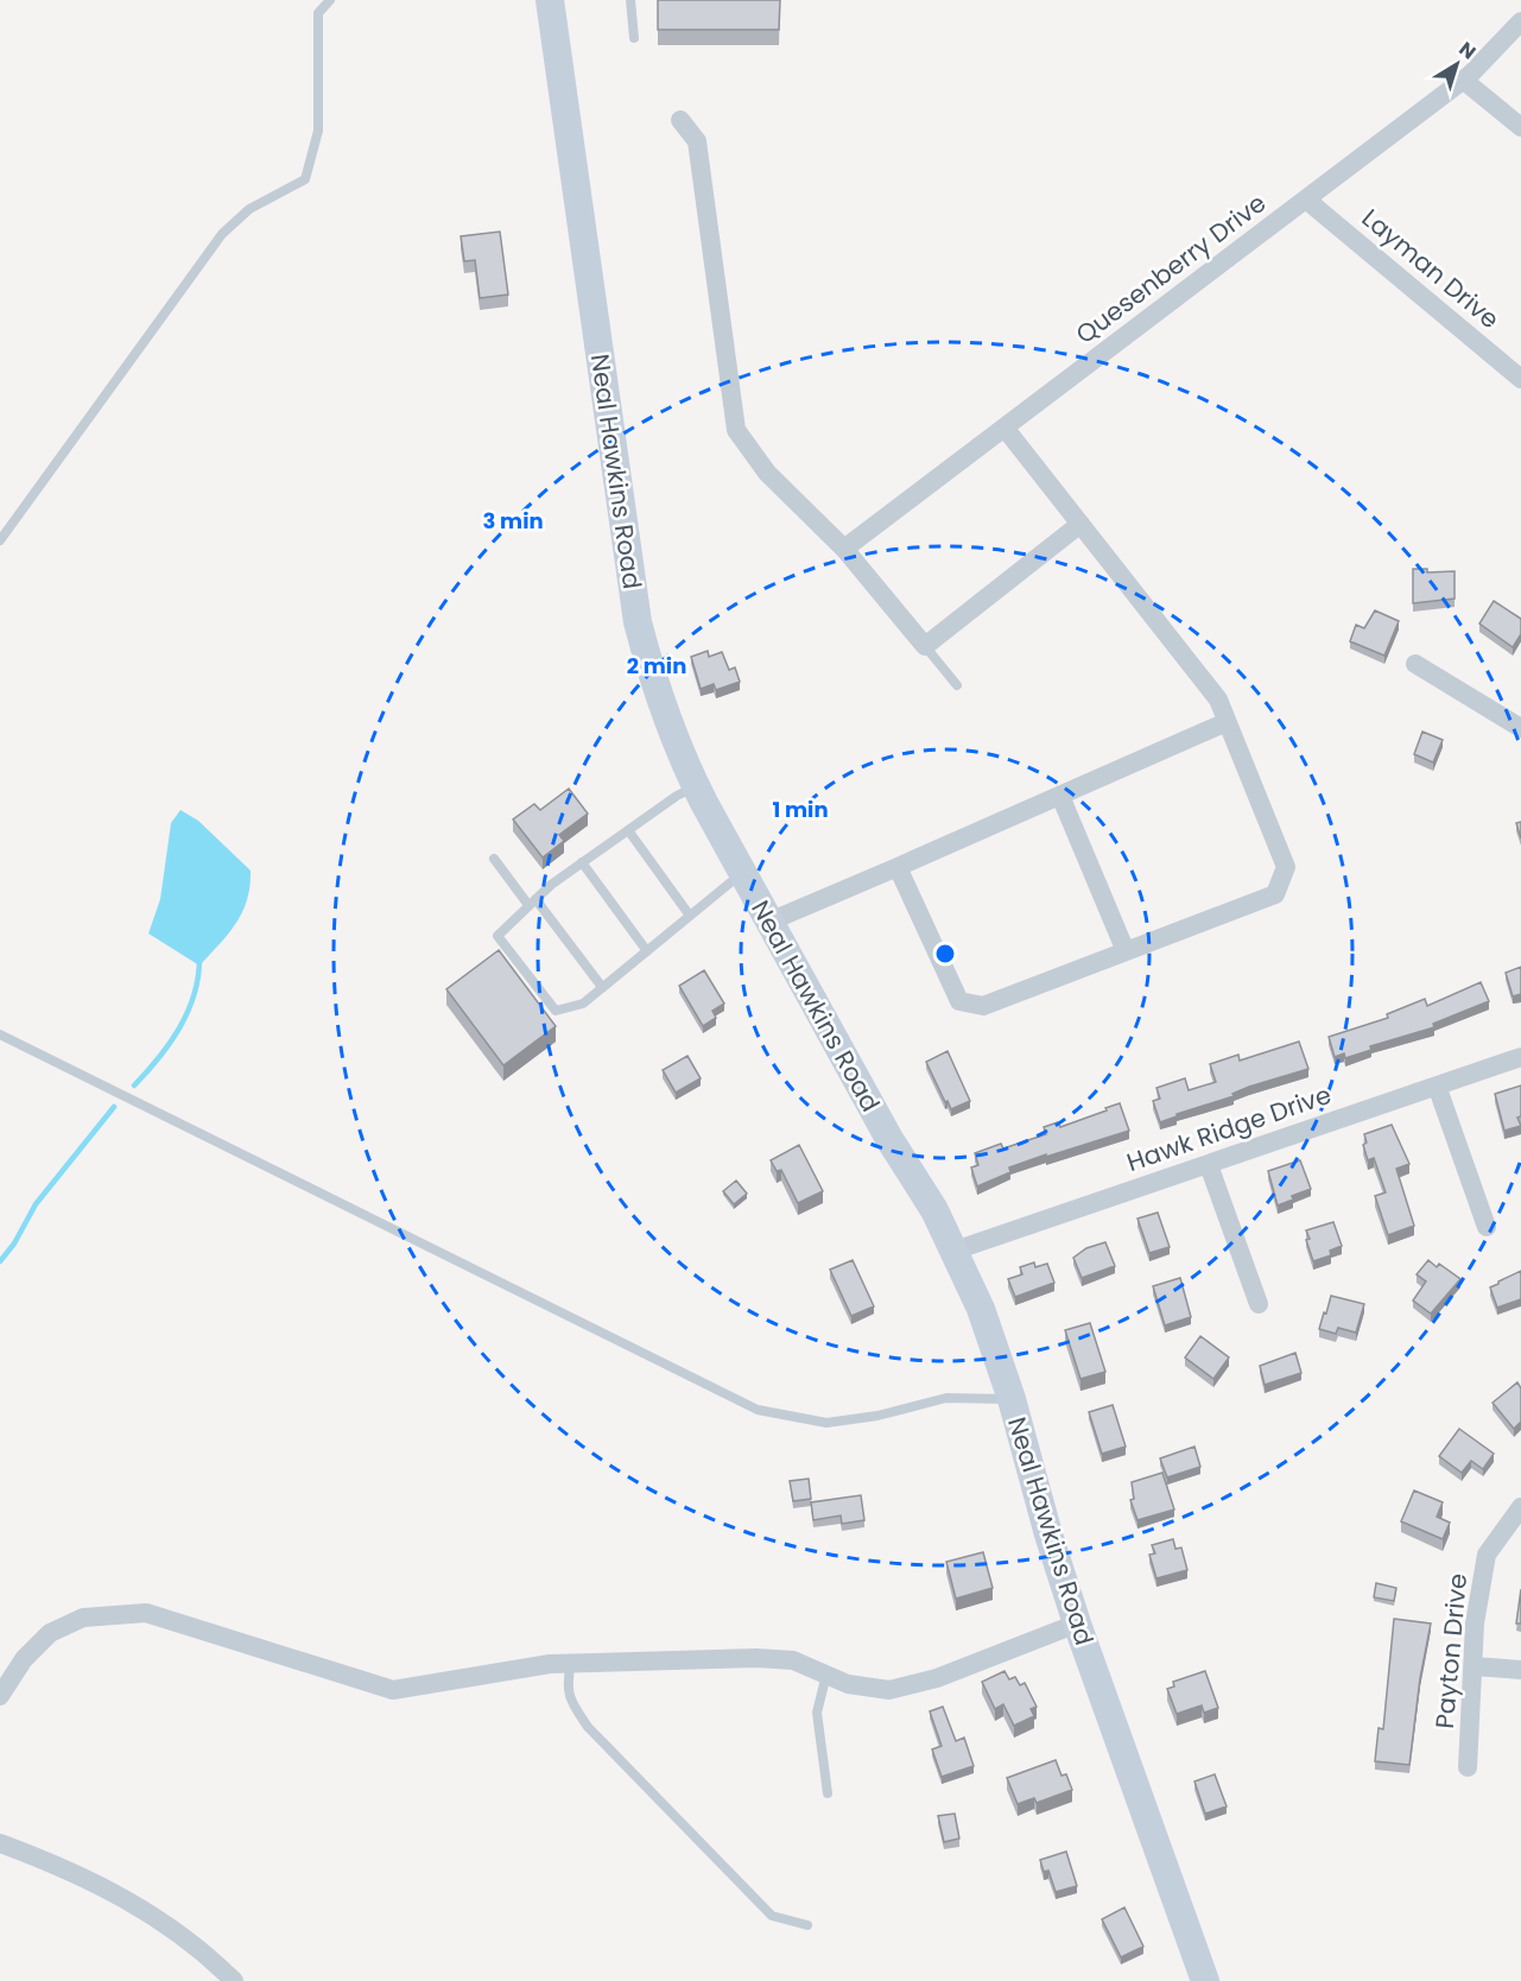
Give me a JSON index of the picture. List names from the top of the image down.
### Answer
{
  "streets": {
    "street": [
      "Quesenberry Drive",
      "Layman Drive",
      "Neal Hawkins Road",
      "Hawk Ridge Drive",
      "Payton Drive"
    ]
  },
  "crossings": [
    ["Quesenberry Drive", "Layman Drive"],
    ["Neal Hawkins Road", "Hawk Ridge Drive"]
  ],
  "north": "top right",
  "rings": ["3 min", "2 min", "1 min"]
}
